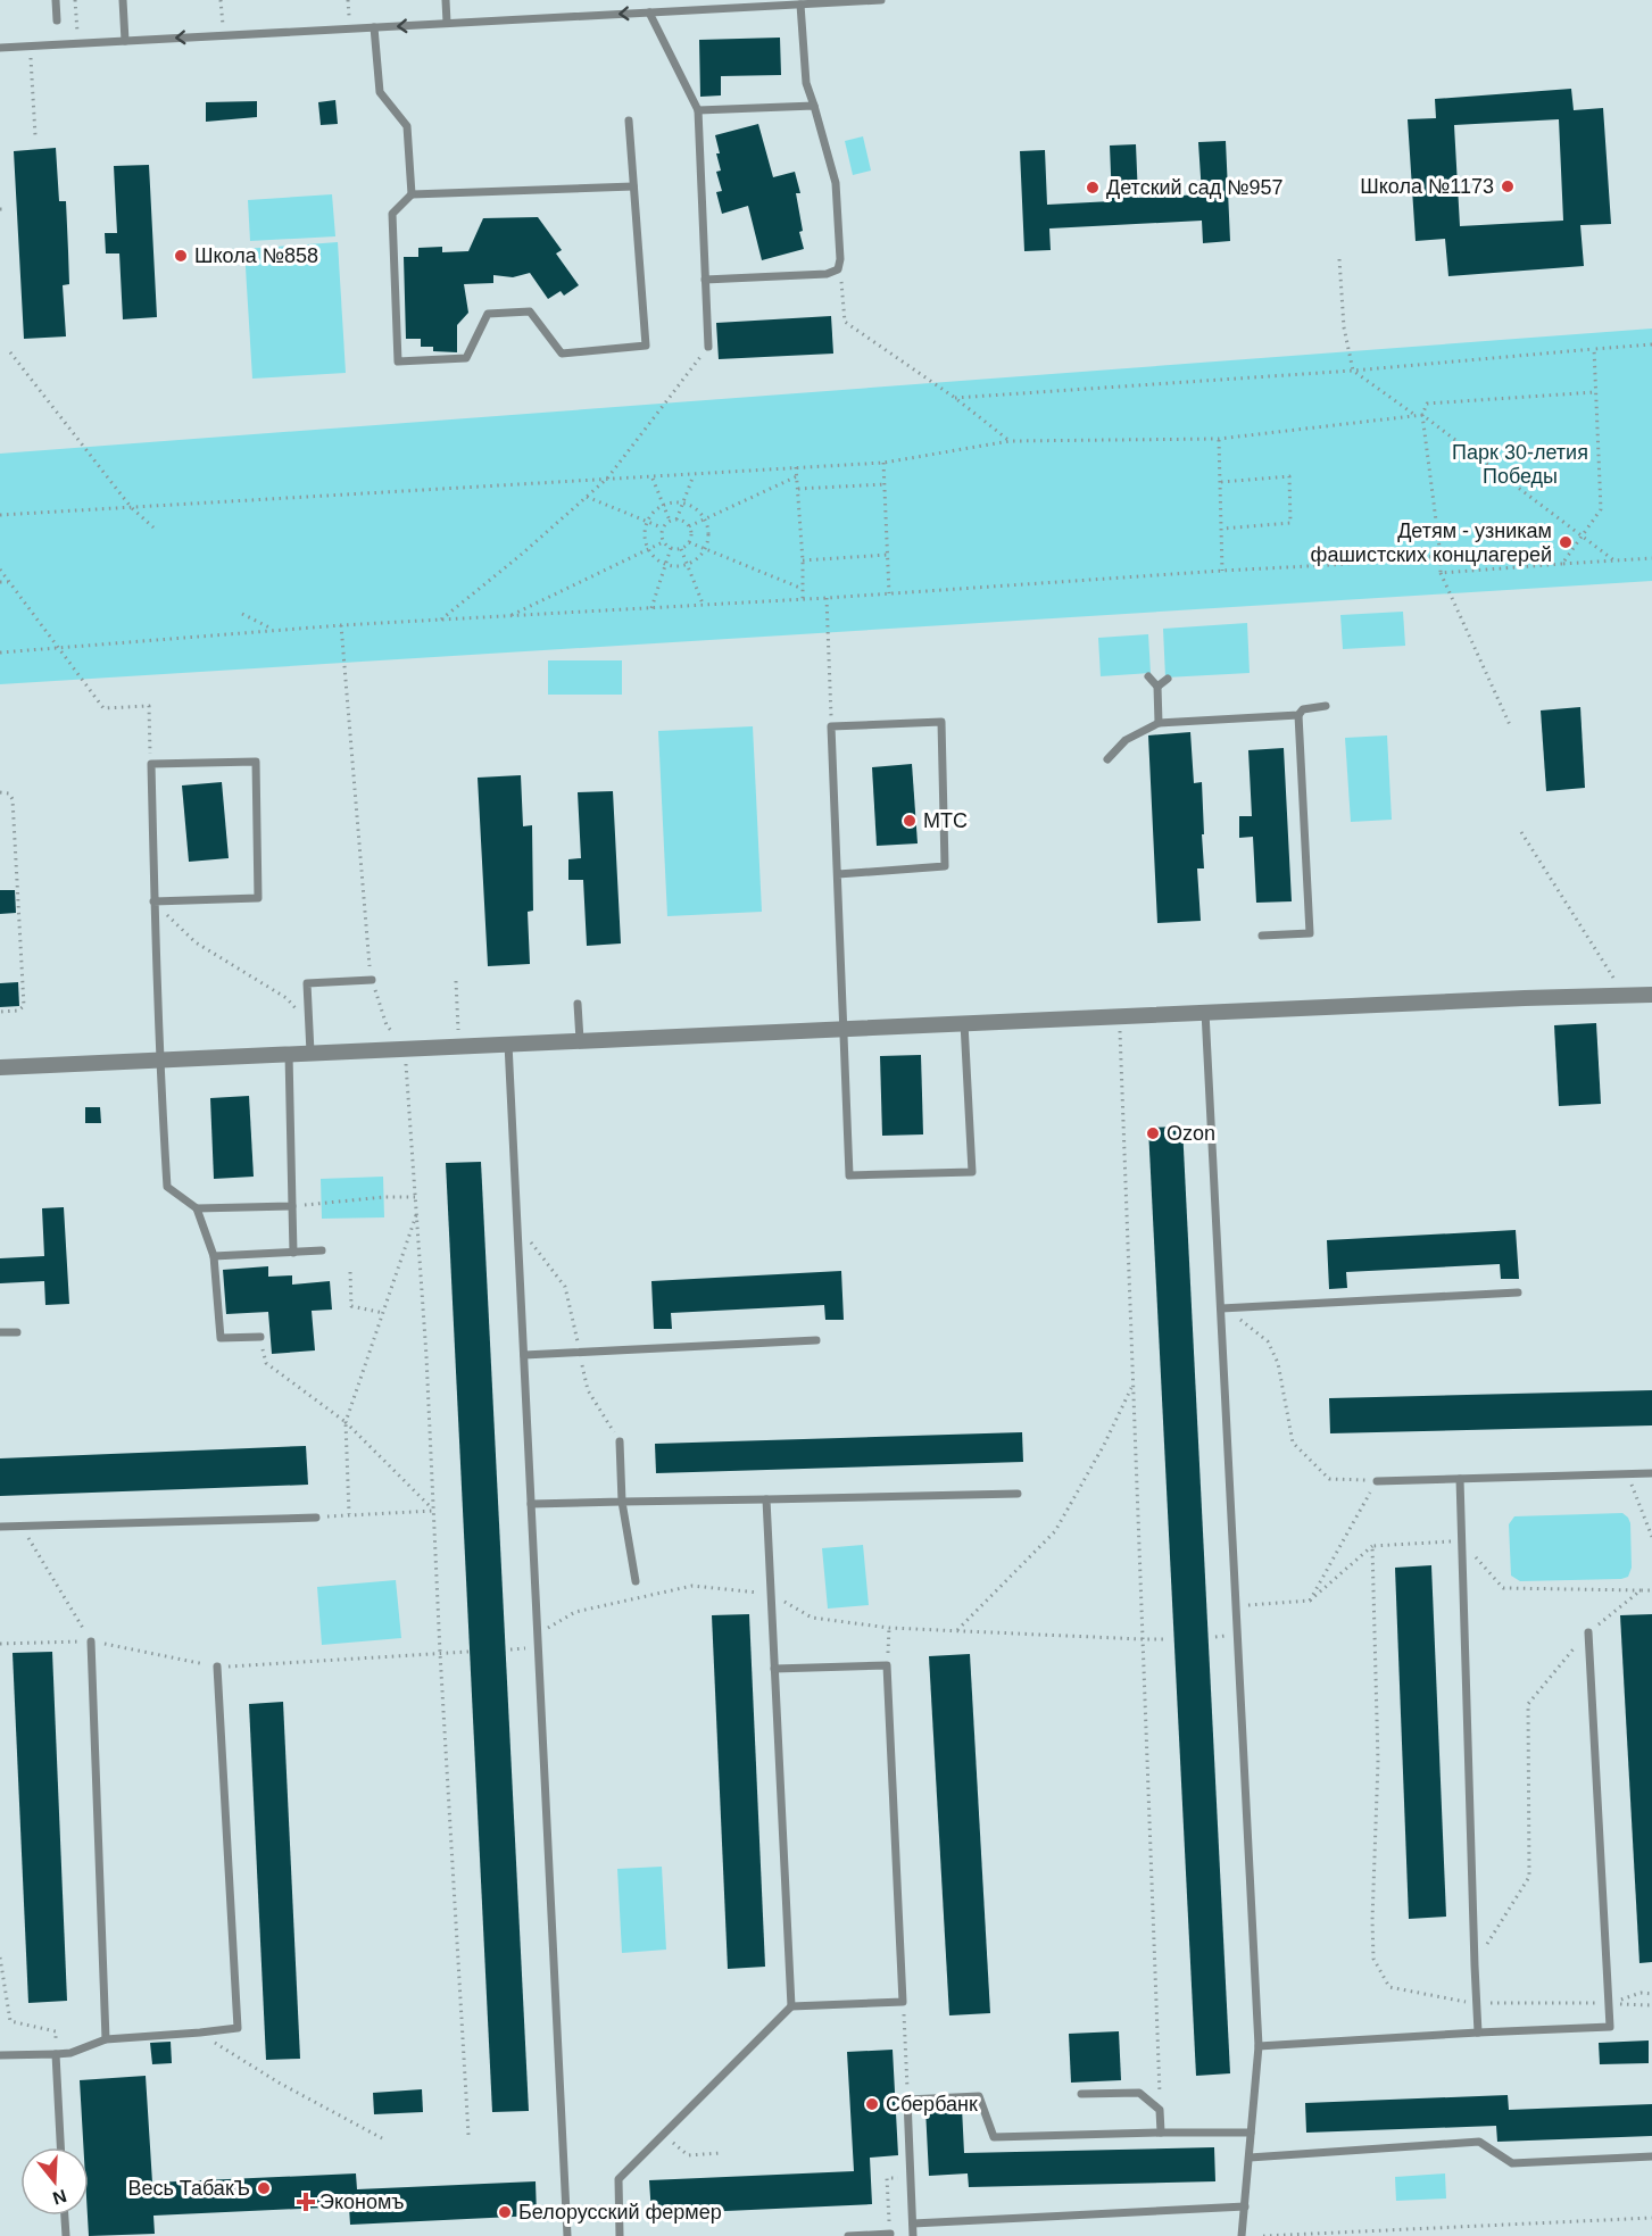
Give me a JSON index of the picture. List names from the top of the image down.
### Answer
{
  "parks": ["Парк 30-летия Победы"],
  "places": {
    "other": [
      "Школа №1173",
      "Детский сад №957",
      "Школа №858",
      "Детям - узникам фашистских концлагерей",
      "МТС",
      "Ozon",
      "Сбербанк",
      "Весь ТабакЪ",
      "Белорусский фермер"
    ],
    "health": ["Экономъ"]
  },
  "north": "bottom"
}
